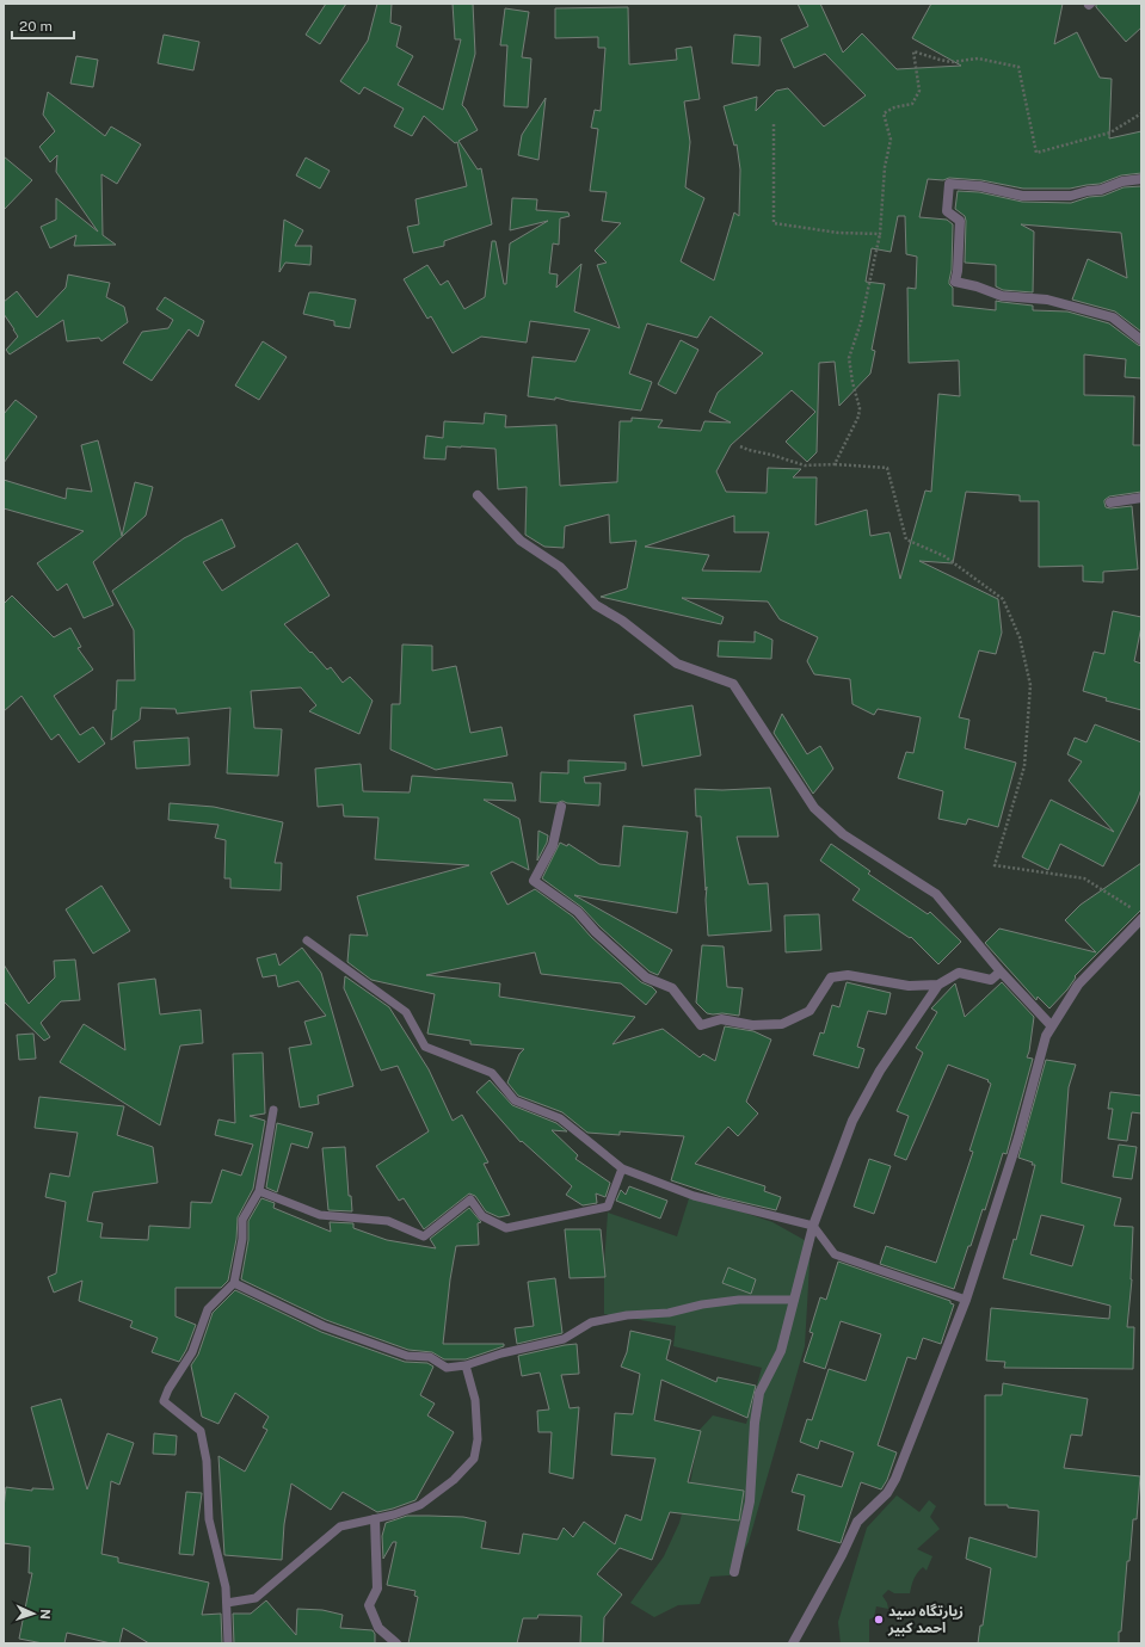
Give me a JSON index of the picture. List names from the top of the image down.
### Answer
{
  "places": ["زیارتگاه سید احمد کبیر"],
  "scale_bar": "20 m",
  "north": "right"
}
